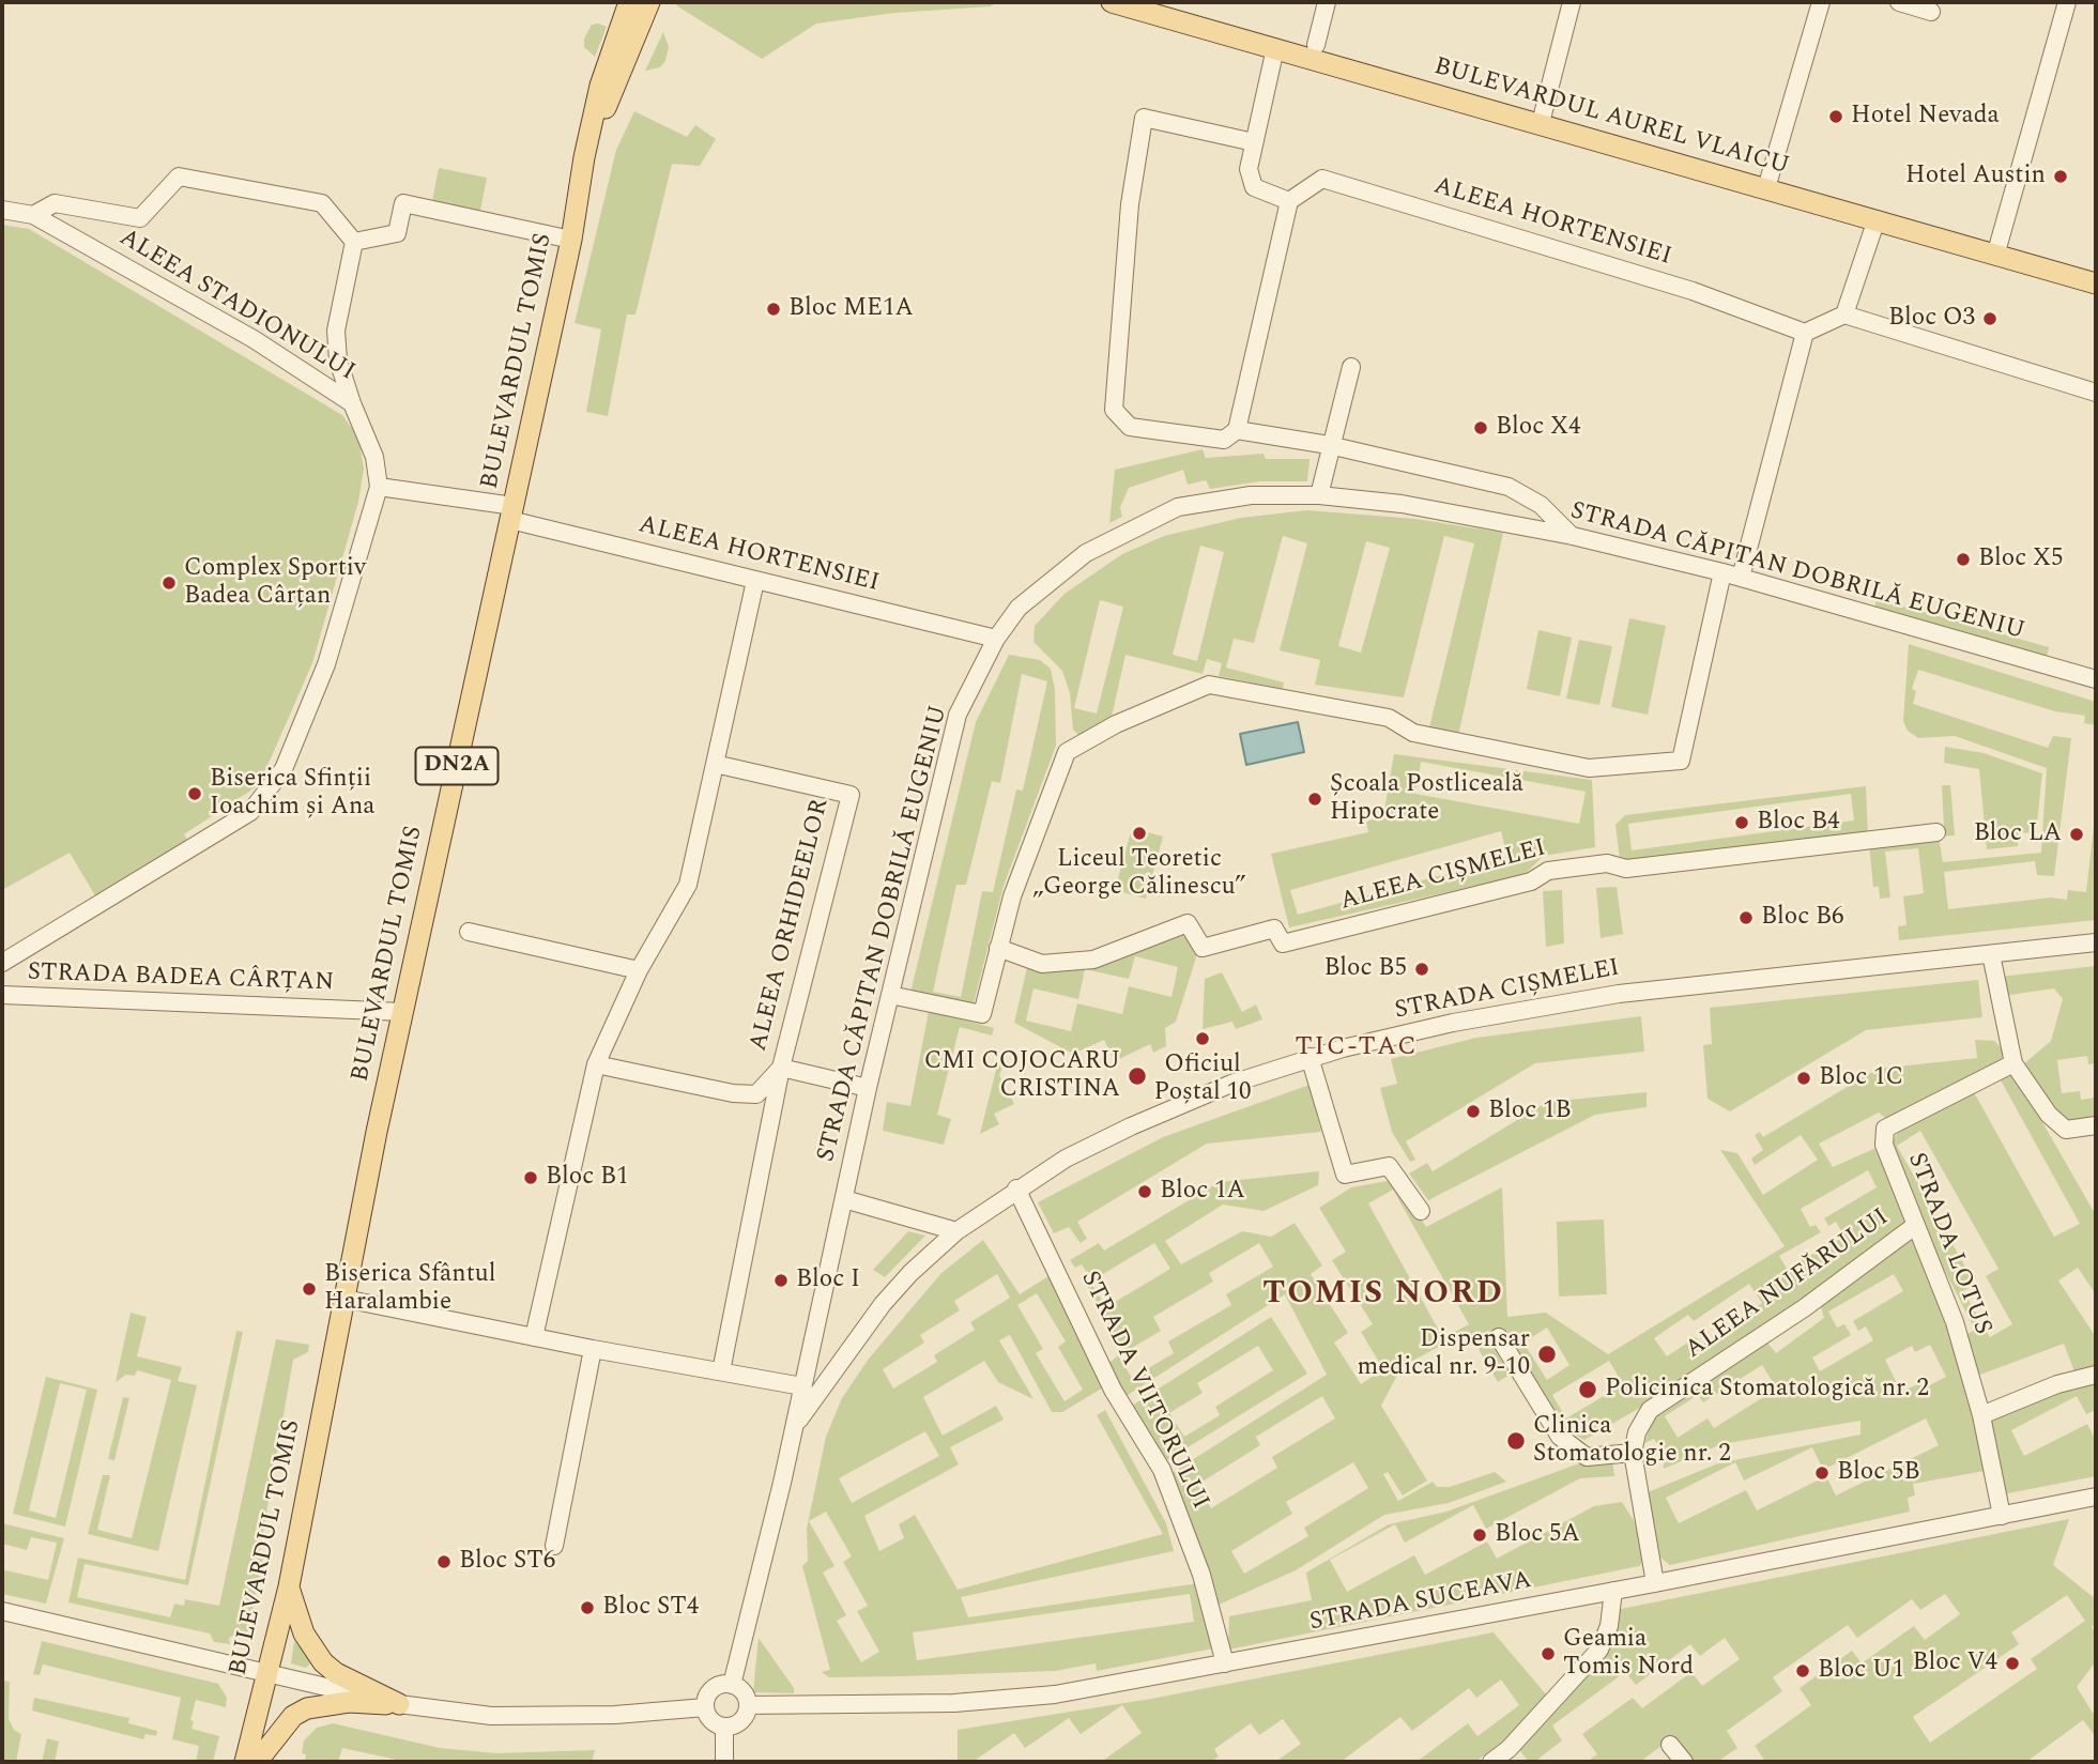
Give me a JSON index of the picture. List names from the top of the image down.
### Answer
{
  "streets": {
    "main road": ["BULEVARDUL AUREL VLAICU", "BULEVARDUL TOMIS", "DN2A"],
    "street": [
      "ALEEA HORTENSIEI",
      "ALEEA STADIONULUI",
      "STRADA CĂPITAN DOBRILĂ EUGENIU",
      "ALEEA CIȘMELEI",
      "ALEEA ORHIDEELOR",
      "STRADA BADEA CÂRȚAN",
      "STRADA CIȘMELEI",
      "STRADA LOTUS",
      "ALEEA NUFĂRULUI",
      "STRADA VIITORULUI",
      "STRADA SUCEAVA"
    ]
  },
  "crossings": [
    ["ALEEA HORTENSIEI", "ALEEA STADIONULUI"],
    ["ALEEA HORTENSIEI", "BULEVARDUL TOMIS"],
    ["ALEEA HORTENSIEI", "STRADA CĂPITAN DOBRILĂ EUGENIU"],
    ["BULEVARDUL TOMIS", "STRADA BADEA CÂRȚAN"],
    ["STRADA CĂPITAN DOBRILĂ EUGENIU", "ALEEA ORHIDEELOR"],
    ["STRADA CĂPITAN DOBRILĂ EUGENIU", "STRADA CIȘMELEI"],
    ["STRADA CĂPITAN DOBRILĂ EUGENIU", "STRADA SUCEAVA"],
    ["STRADA CIȘMELEI", "STRADA VIITORULUI"],
    ["STRADA LOTUS", "ALEEA NUFĂRULUI"],
    ["STRADA LOTUS", "STRADA SUCEAVA"],
    ["ALEEA NUFĂRULUI", "STRADA SUCEAVA"],
    ["STRADA VIITORULUI", "STRADA SUCEAVA"]
  ],
  "districts": ["TIC-TAC", "TOMIS NORD"],
  "places": [
    "Hotel Nevada",
    "Hotel Austin",
    "Bloc ME1A",
    "Bloc O3",
    "Bloc X4",
    "Bloc X5",
    "Complex Sportiv Badea Cârțan",
    "Biserica Sfinții Ioachim și Ana",
    "Școala Postliceală Hipocrate",
    "Bloc B4",
    "Liceul Teoretic „George Călinescu”",
    "Bloc LA",
    "Bloc B6",
    "Bloc B5",
    "Oficiul Poștal 10",
    "CMI COJOCARU CRISTINA",
    "Bloc 1C",
    "Bloc 1B",
    "Bloc B1",
    "Bloc 1A",
    "Bloc I",
    "Biserica Sfântul Haralambie",
    "Dispensar medical nr. 9-10",
    "Policinica Stomatologică nr. 2",
    "Clinica Stomatologie nr. 2",
    "Bloc 5B",
    "Bloc 5A",
    "Bloc ST6",
    "Bloc ST4",
    "Geamia Tomis Nord",
    "Bloc V4",
    "Bloc U1"
  ]
}
